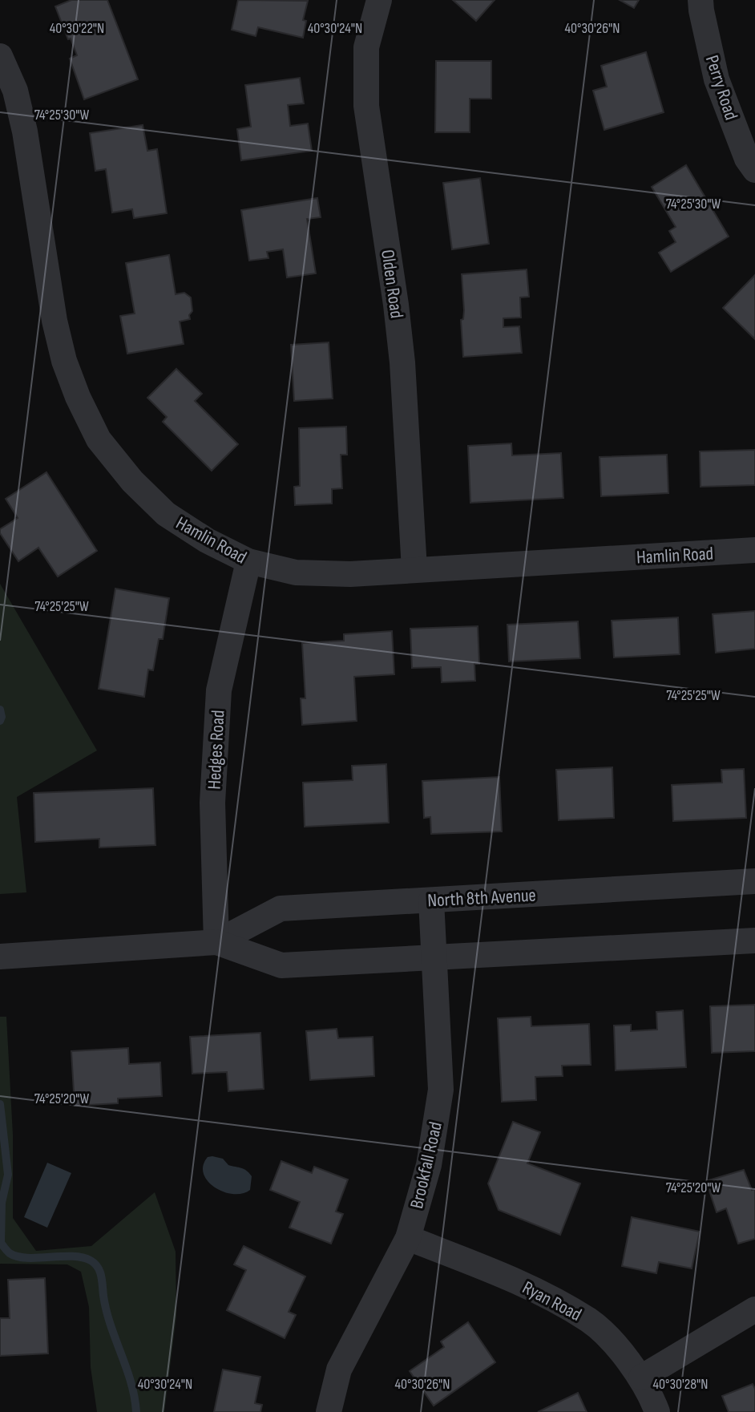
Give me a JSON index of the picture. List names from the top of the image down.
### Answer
{
  "streets": {
    "street": [
      "Perry Road",
      "Olden Road",
      "Hamlin Road",
      "Hedges Road",
      "North 8th Avenue",
      "Brookfall Road",
      "Ryan Road"
    ]
  },
  "crossings": [
    ["Olden Road", "Hamlin Road"],
    ["Hamlin Road", "Hedges Road"],
    ["Hedges Road", "North 8th Avenue"],
    ["North 8th Avenue", "Brookfall Road"],
    ["Brookfall Road", "Ryan Road"]
  ],
  "coordinates": [
    "40°30'22\"N",
    "40°30'24\"N",
    "40°30'26\"N",
    "74°25'30\"W",
    "74°25'25\"W",
    "74°25'20\"W",
    "40°30'28\"N"
  ]
}
